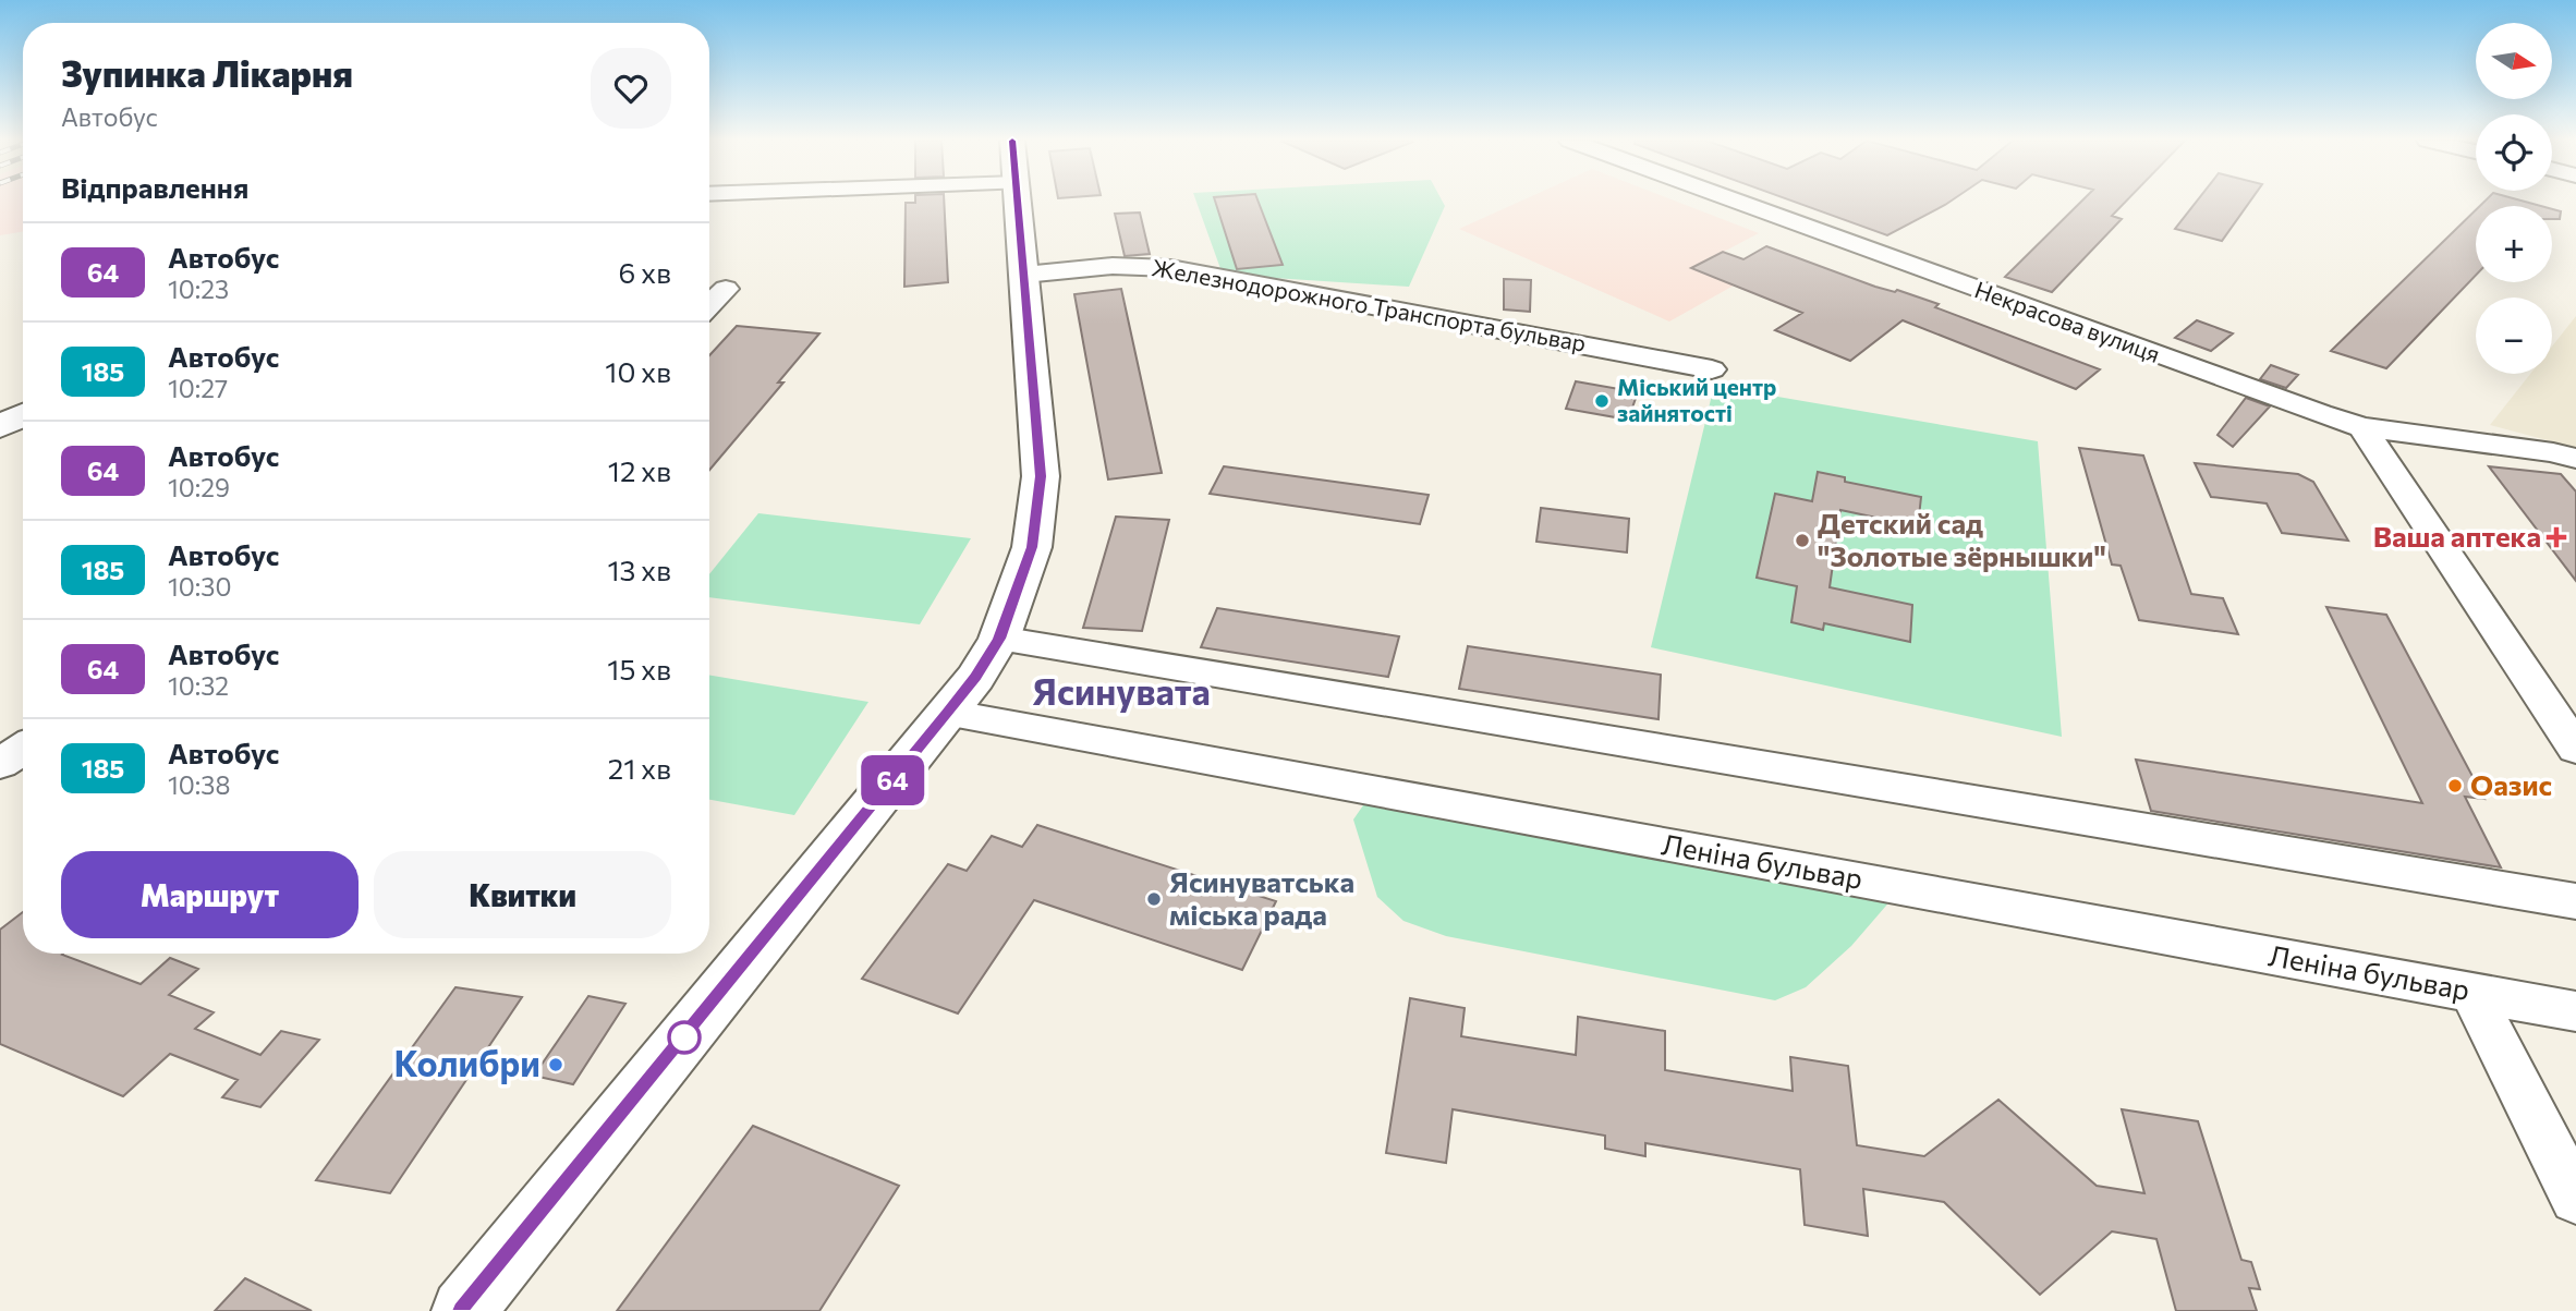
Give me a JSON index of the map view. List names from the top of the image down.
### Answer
{
  "streets": {
    "street": ["Железнодорожного Транспорта бульвар", "Некрасова вулиця", "Леніна бульвар"]
  },
  "districts": ["Ясинувата"],
  "places": {
    "other": [
      "Міський центр зайнятості",
      "Детский сад \"Золотые зёрнышки\"",
      "Оазис",
      "Ясинуватська міська рада",
      "Колибри"
    ],
    "health": ["Ваша аптека"]
  },
  "lines": ["bus line 64"],
  "north": "right",
  "page": {
    "on_map": "64",
    "map_buttons": ["+", "−"],
    "heading": [
      ["Зупинка Лікарня", "Автобус"],
      "Відправлення"
    ],
    "list": [
      {
        "mark": "64",
        "name": "Автобус",
        "note": "10:23",
        "value": "6 хв"
      },
      {
        "mark": "185",
        "name": "Автобус",
        "note": "10:27",
        "value": "10 хв"
      },
      {
        "mark": "64",
        "name": "Автобус",
        "note": "10:29",
        "value": "12 хв"
      },
      {
        "mark": "185",
        "name": "Автобус",
        "note": "10:30",
        "value": "13 хв"
      },
      {
        "mark": "64",
        "name": "Автобус",
        "note": "10:32",
        "value": "15 хв"
      },
      {
        "mark": "185",
        "name": "Автобус",
        "note": "10:38",
        "value": "21 хв"
      }
    ],
    "buttons": ["Маршрут", "Квитки"]
  }
}
